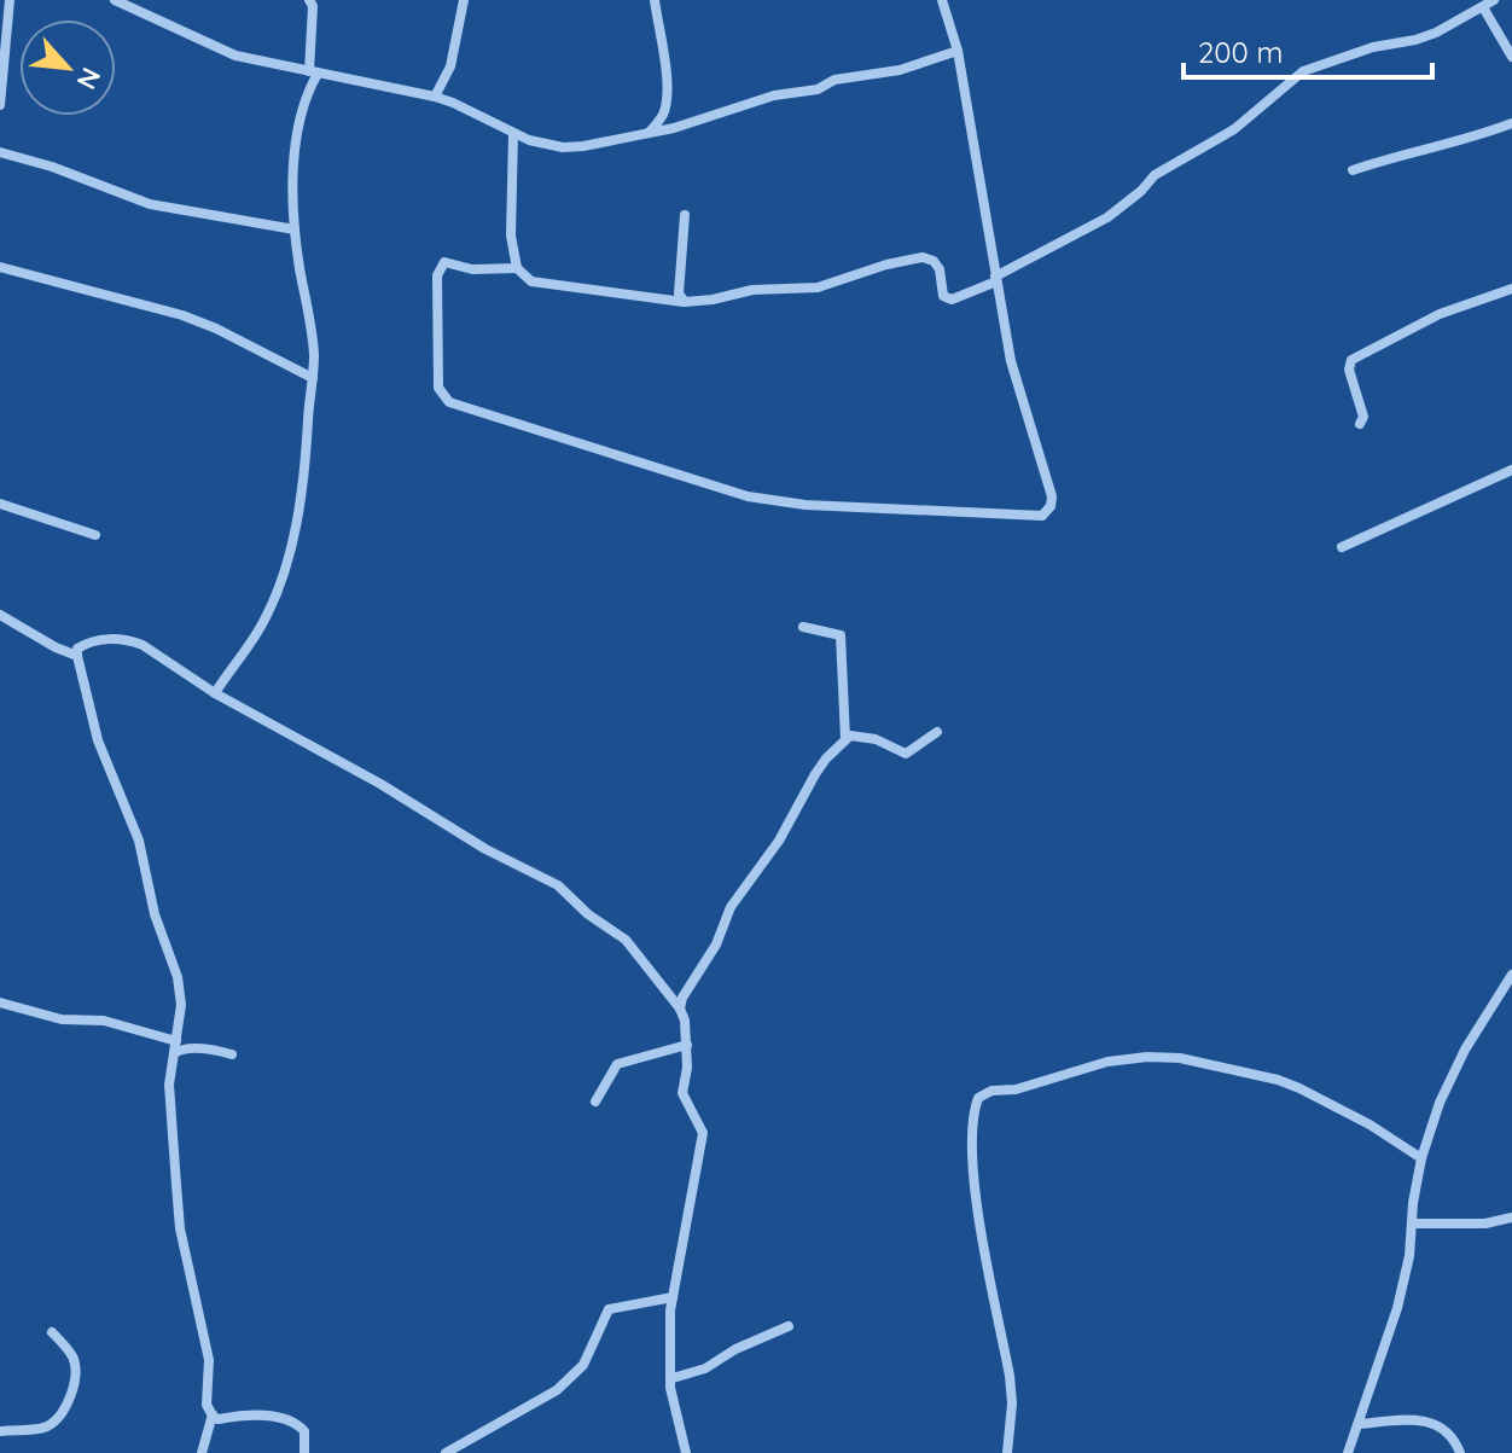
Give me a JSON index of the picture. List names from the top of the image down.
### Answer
{
  "scale_bar": "200 m",
  "north": "bottom right"
}
